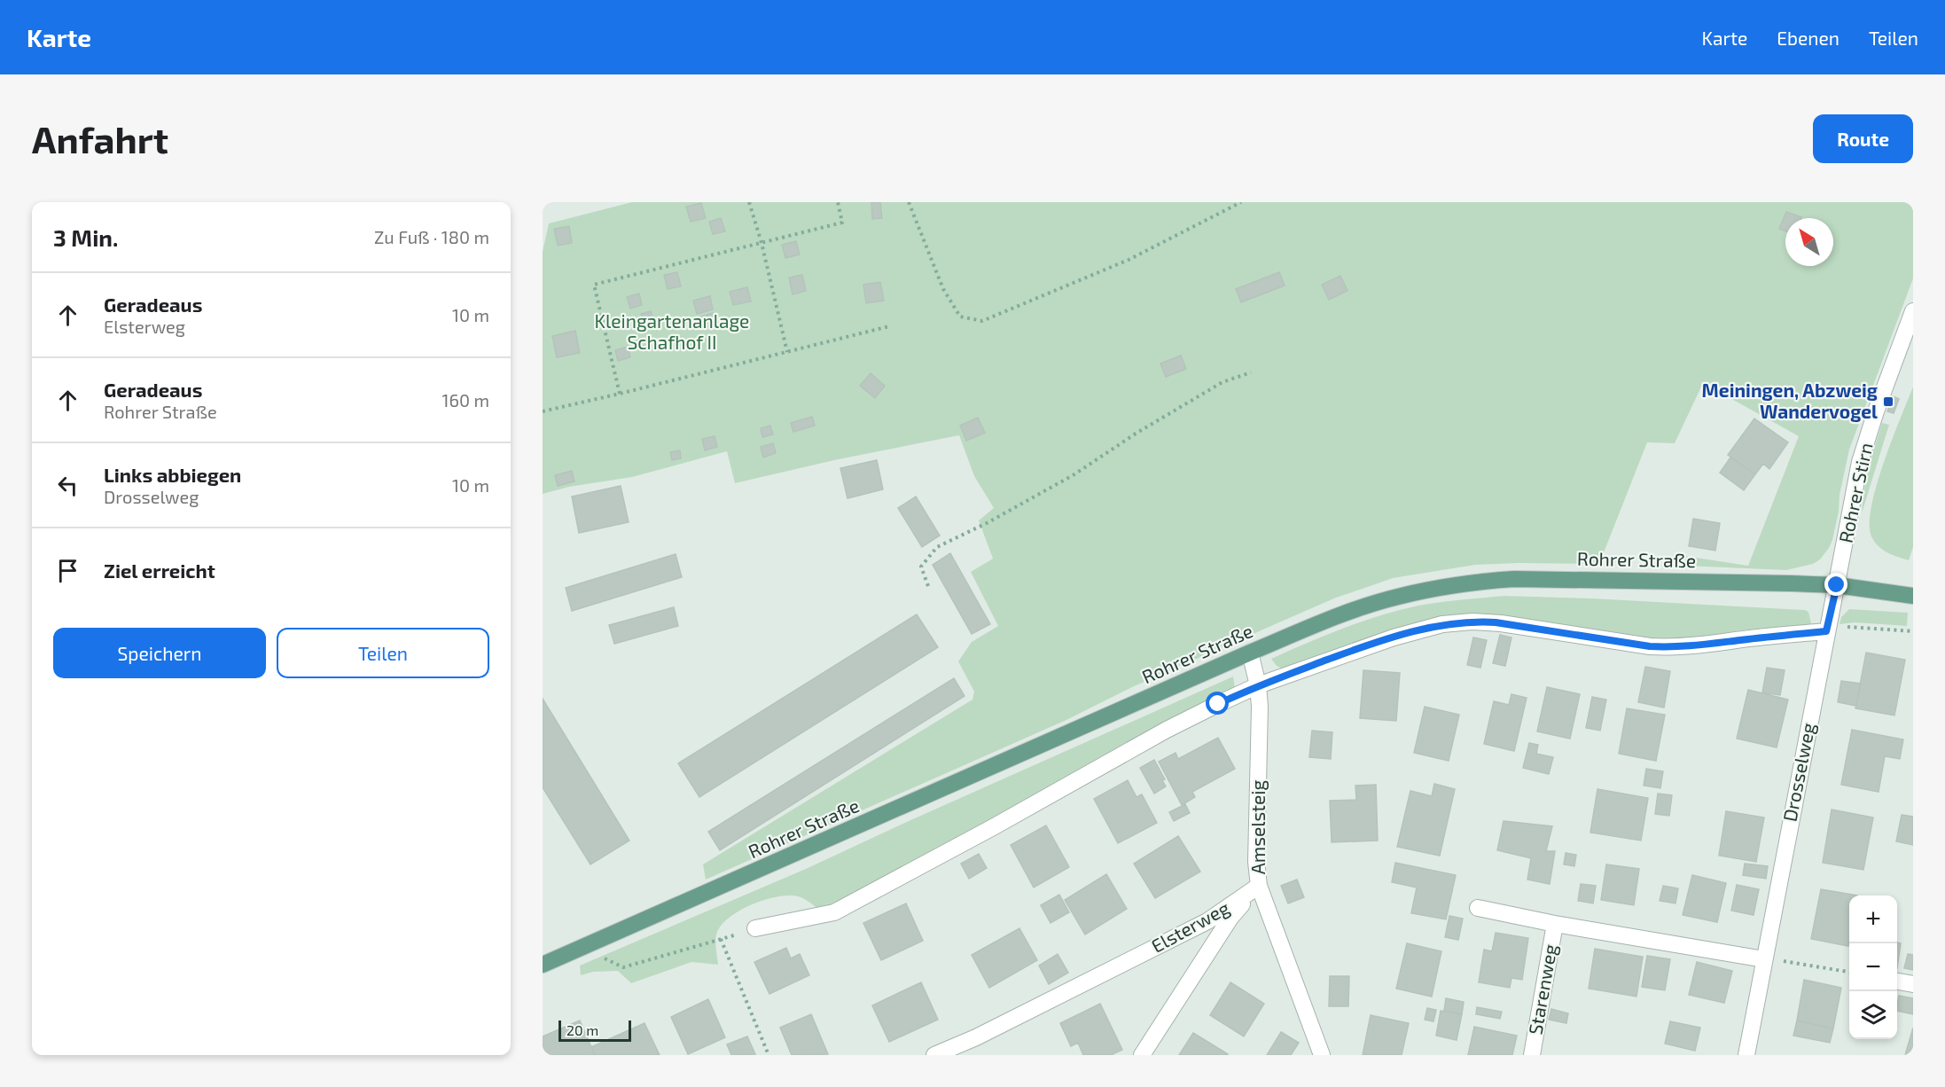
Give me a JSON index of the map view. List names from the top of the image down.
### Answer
{
  "streets": {
    "main road": ["Rohrer Straße"],
    "street": [
      "Rohrer Stirn",
      "Drosselweg",
      "Amselsteig",
      "Elsterweg",
      "Starenweg"
    ]
  },
  "crossings": [
    ["Rohrer Stirn", "Rohrer Straße"],
    ["Rohrer Stirn", "Drosselweg"],
    ["Rohrer Straße", "Drosselweg"],
    ["Rohrer Straße", "Amselsteig"],
    ["Amselsteig", "Elsterweg"]
  ],
  "parks": ["Kleingartenanlage Schafhof II"],
  "places": {
    "transit": ["Meiningen, Abzweig Wandervogel"]
  },
  "scale_bar": "20 m",
  "north": "top left",
  "page": {
    "header": "Karte",
    "nav": ["Karte", "Ebenen", "Teilen"],
    "buttons": [
      "Route",
      ["Speichern", "Teilen"]
    ],
    "title": "Anfahrt",
    "heading": ["3 Min.", "Zu Fuß · 180 m"],
    "list": [
      ["Geradeaus", "Elsterweg", "10 m"],
      ["Geradeaus", "Rohrer Straße", "160 m"],
      ["Links abbiegen", "Drosselweg", "10 m"],
      "Ziel erreicht"
    ],
    "map_buttons": ["+", "−"],
    "scale": "20 m"
  }
}
